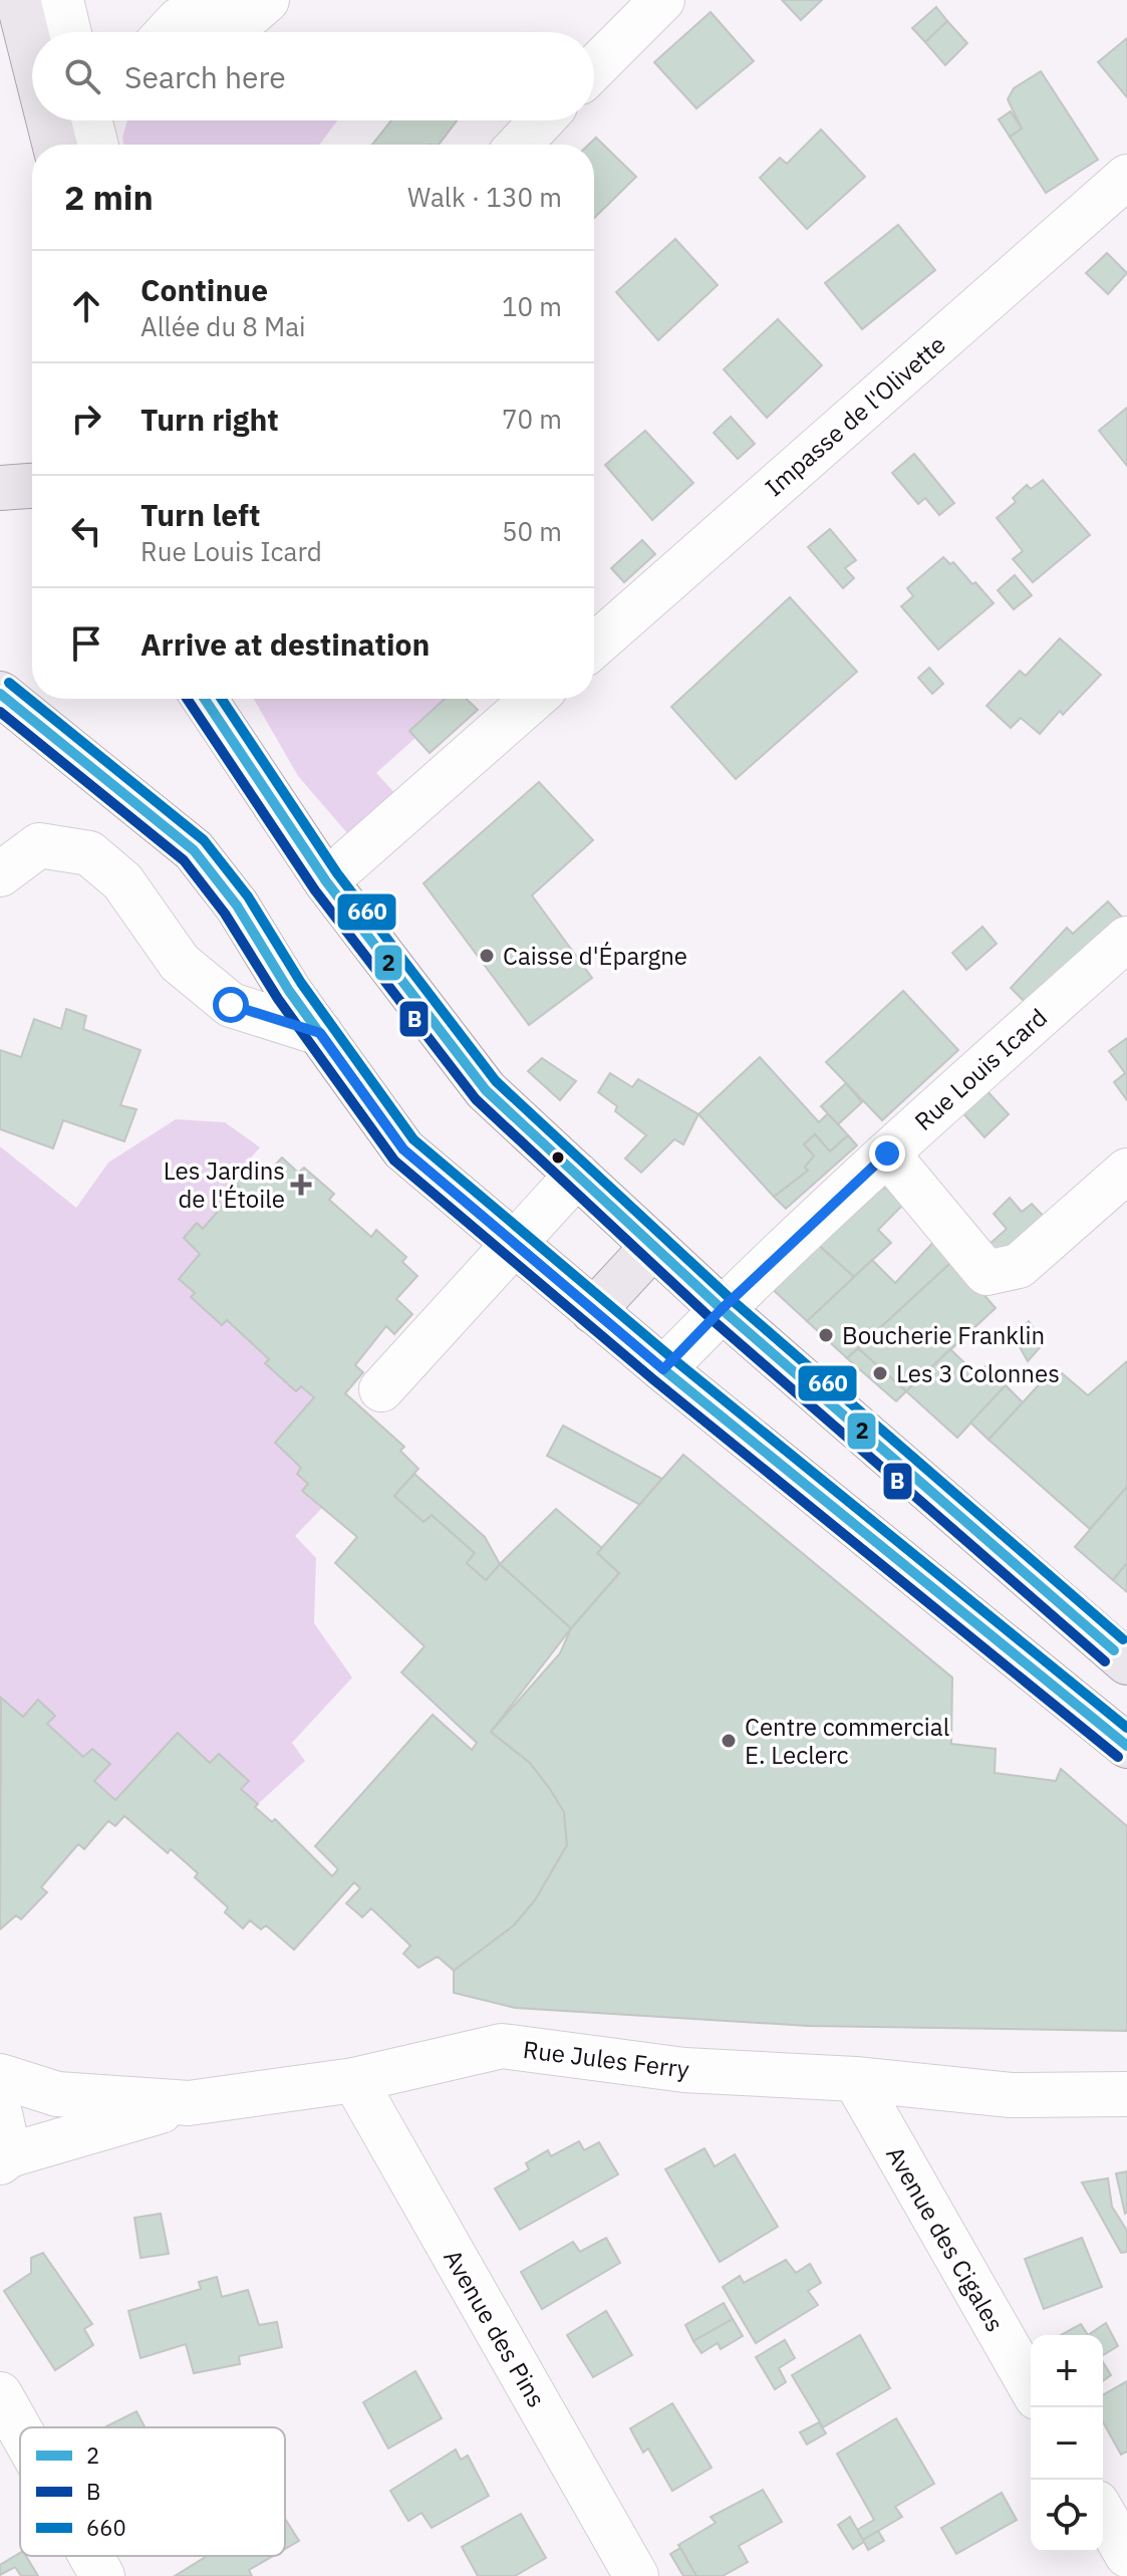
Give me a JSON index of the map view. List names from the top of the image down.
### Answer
{
  "streets": {
    "street": [
      "Impasse de l'Olivette",
      "Rue Louis Icard",
      "Rue Jules Ferry",
      "Avenue des Cigales",
      "Avenue des Pins"
    ]
  },
  "crossings": [
    ["Rue Jules Ferry", "Avenue des Cigales"],
    ["Rue Jules Ferry", "Avenue des Pins"]
  ],
  "places": {
    "other": [
      "Caisse d'Épargne",
      "Boucherie Franklin",
      "Les 3 Colonnes",
      "Centre commercial E. Leclerc"
    ],
    "health": ["Les Jardins de l'Étoile"]
  },
  "lines": ["transit line 660", "transit line 2", "transit line B"],
  "legend": ["2", "B", "660"],
  "page": {
    "search": "Search here",
    "heading": ["2 min", "Walk · 130 m"],
    "list": [
      ["Continue", "Allée du 8 Mai", "10 m"],
      ["Turn right", "70 m"],
      ["Turn left", "Rue Louis Icard", "50 m"],
      "Arrive at destination"
    ],
    "map_buttons": ["+", "−"]
  }
}
